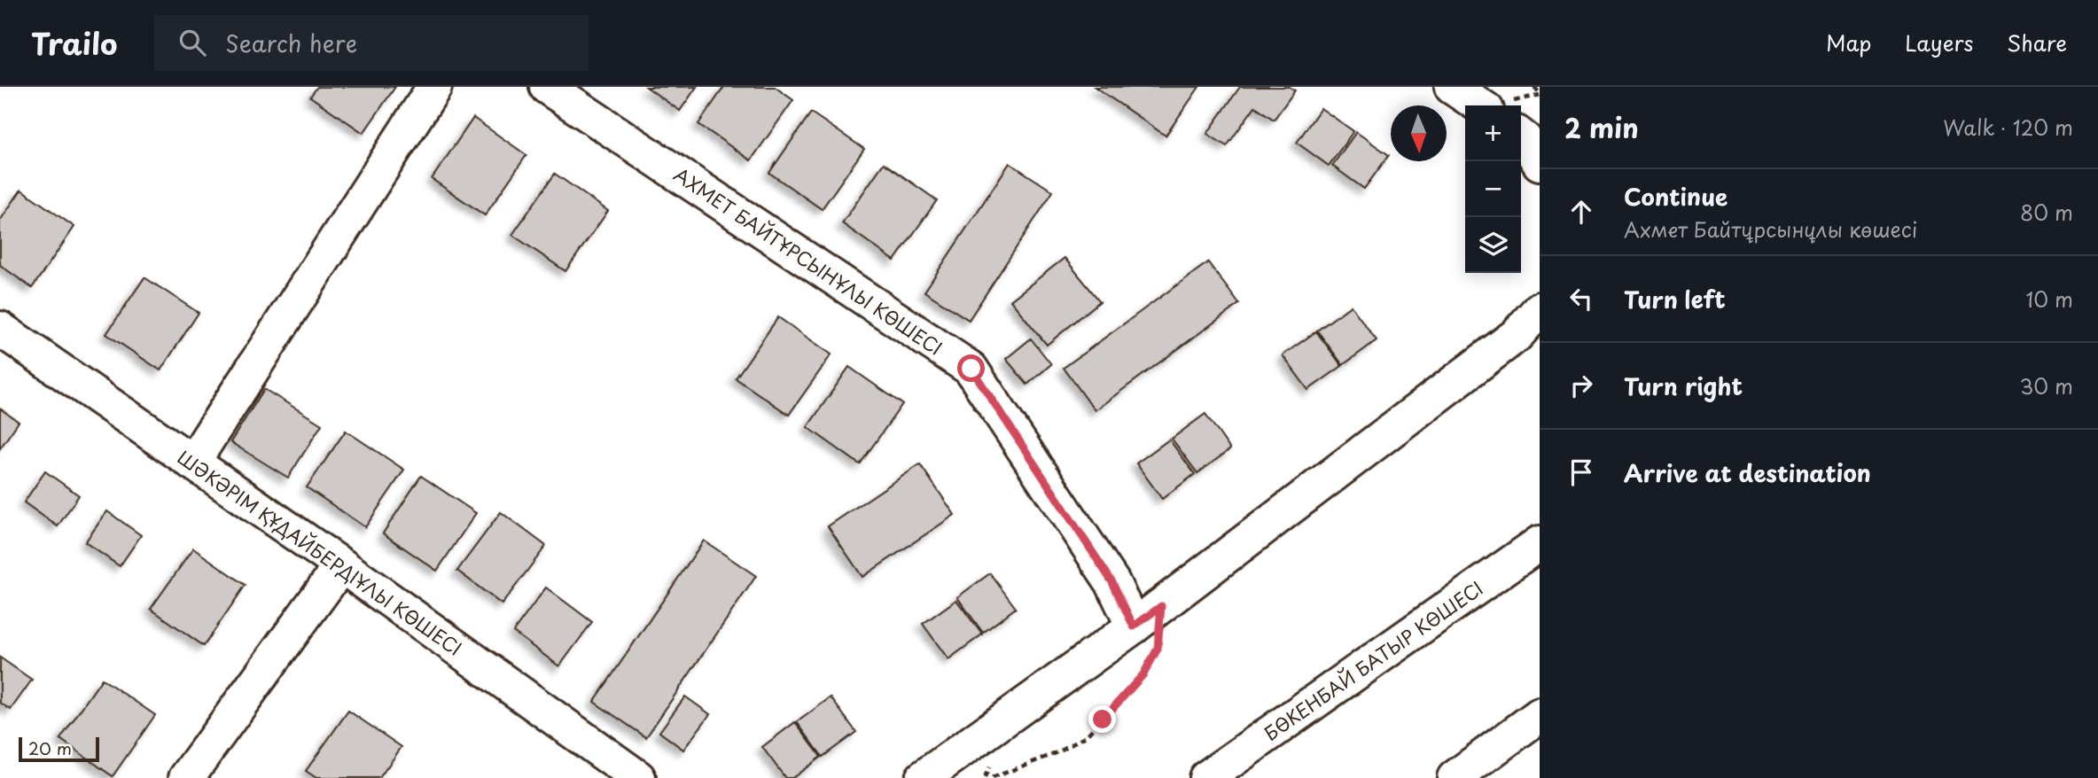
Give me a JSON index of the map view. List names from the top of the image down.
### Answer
{
  "streets": {
    "street": ["АХМЕТ БАЙТҰРСЫНҰЛЫ КӨШЕСІ", "ШӘКӘРІМ ҚҰДАЙБЕРДІҰЛЫ КӨШЕСІ", "БӨКЕНБАЙ БАТЫР КӨШЕСІ"]
  },
  "scale_bar": "20 m",
  "north": "bottom",
  "page": {
    "header": "Trailo",
    "search": "Search here",
    "nav": ["Map", "Layers", "Share"],
    "heading": ["2 min", "Walk · 120 m"],
    "map_buttons": ["+", "−"],
    "list": [
      ["Continue", "Ахмет Байтұрсынұлы көшесі", "80 m"],
      ["Turn left", "10 m"],
      ["Turn right", "30 m"],
      "Arrive at destination"
    ],
    "scale": "20 m"
  }
}
